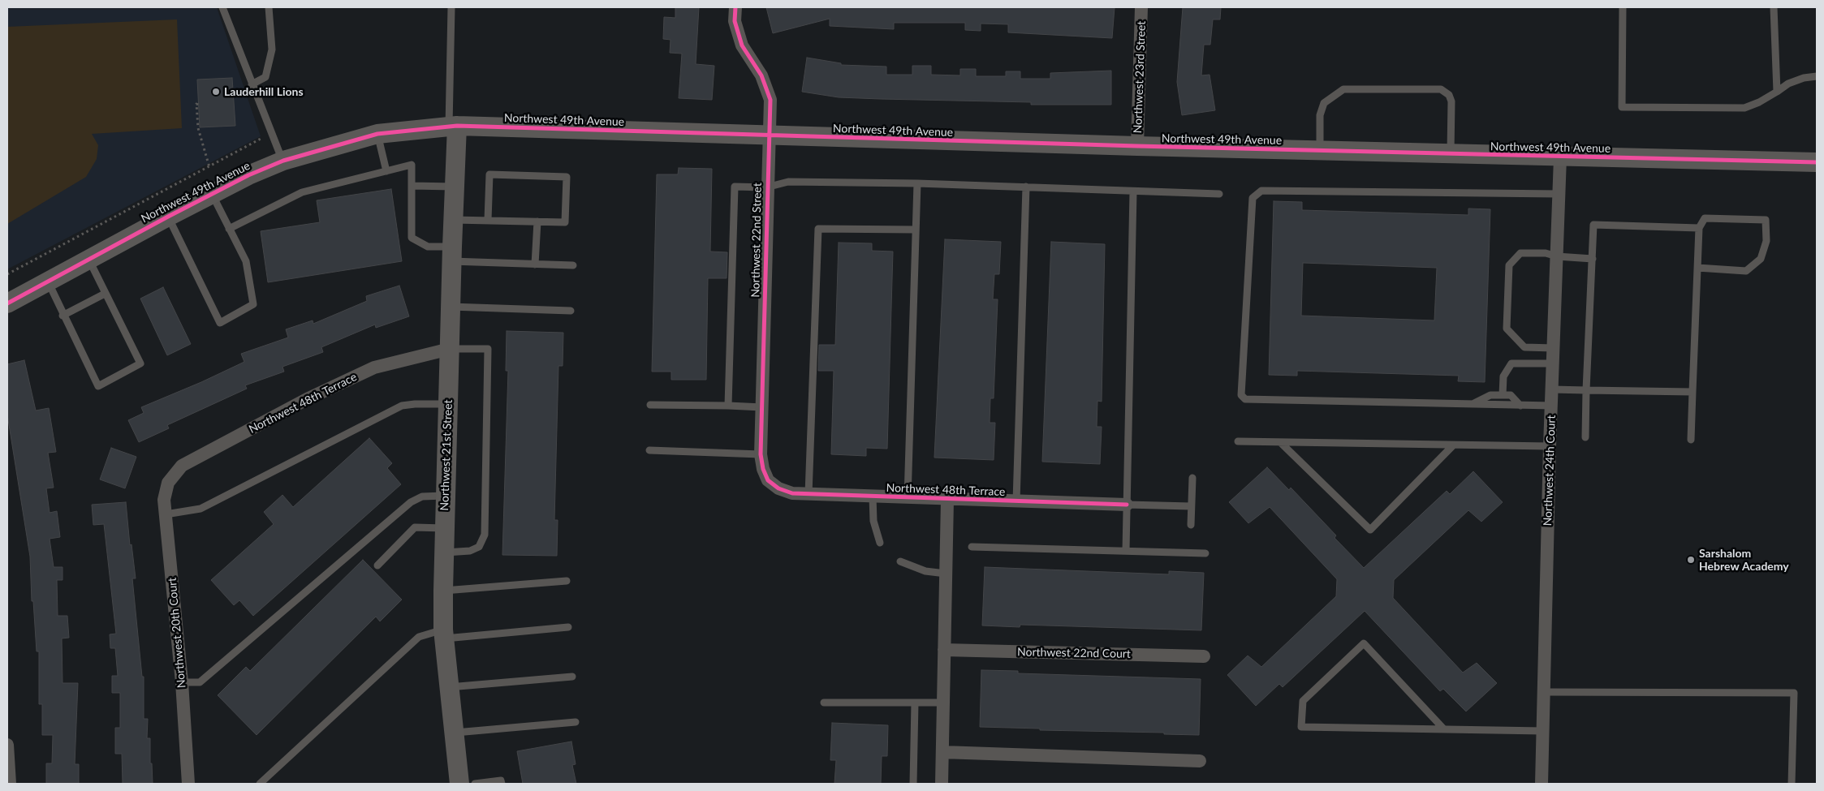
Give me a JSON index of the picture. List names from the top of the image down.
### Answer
{
  "streets": {
    "street": [
      "Northwest 23rd Street",
      "Northwest 49th Avenue",
      "Northwest 22nd Street",
      "Northwest 48th Terrace",
      "Northwest 21st Street",
      "Northwest 24th Court",
      "Northwest 20th Court",
      "Northwest 22nd Court"
    ]
  },
  "crossings": [
    ["Northwest 23rd Street", "Northwest 49th Avenue"],
    ["Northwest 49th Avenue", "Northwest 22nd Street"],
    ["Northwest 49th Avenue", "Northwest 21st Street"],
    ["Northwest 49th Avenue", "Northwest 24th Court"],
    ["Northwest 22nd Street", "Northwest 48th Terrace"],
    ["Northwest 48th Terrace", "Northwest 21st Street"],
    ["Northwest 48th Terrace", "Northwest 20th Court"]
  ],
  "places": ["Lauderhill Lions", "Sarshalom Hebrew Academy"]
}
